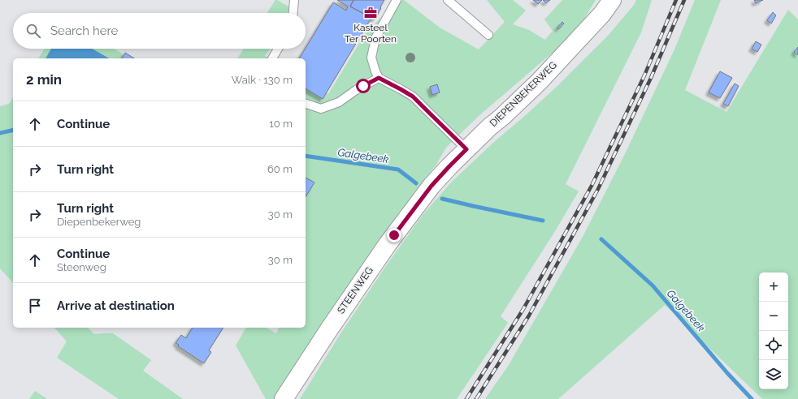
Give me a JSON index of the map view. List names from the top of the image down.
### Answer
{
  "streets": {
    "main road": ["DIEPENBEKERWEG", "STEENWEG"]
  },
  "crossings": [
    ["DIEPENBEKERWEG", "STEENWEG"]
  ],
  "water": ["Galgebeek"],
  "places": {
    "office": ["Kasteel Ter Poorten"]
  },
  "page": {
    "search": "Search here",
    "heading": ["2 min", "Walk · 130 m"],
    "list": [
      ["Continue", "10 m"],
      ["Turn right", "60 m"],
      ["Turn right", "Diepenbekerweg", "30 m"],
      ["Continue", "Steenweg", "30 m"],
      "Arrive at destination"
    ],
    "map_buttons": ["+", "−"]
  }
}
